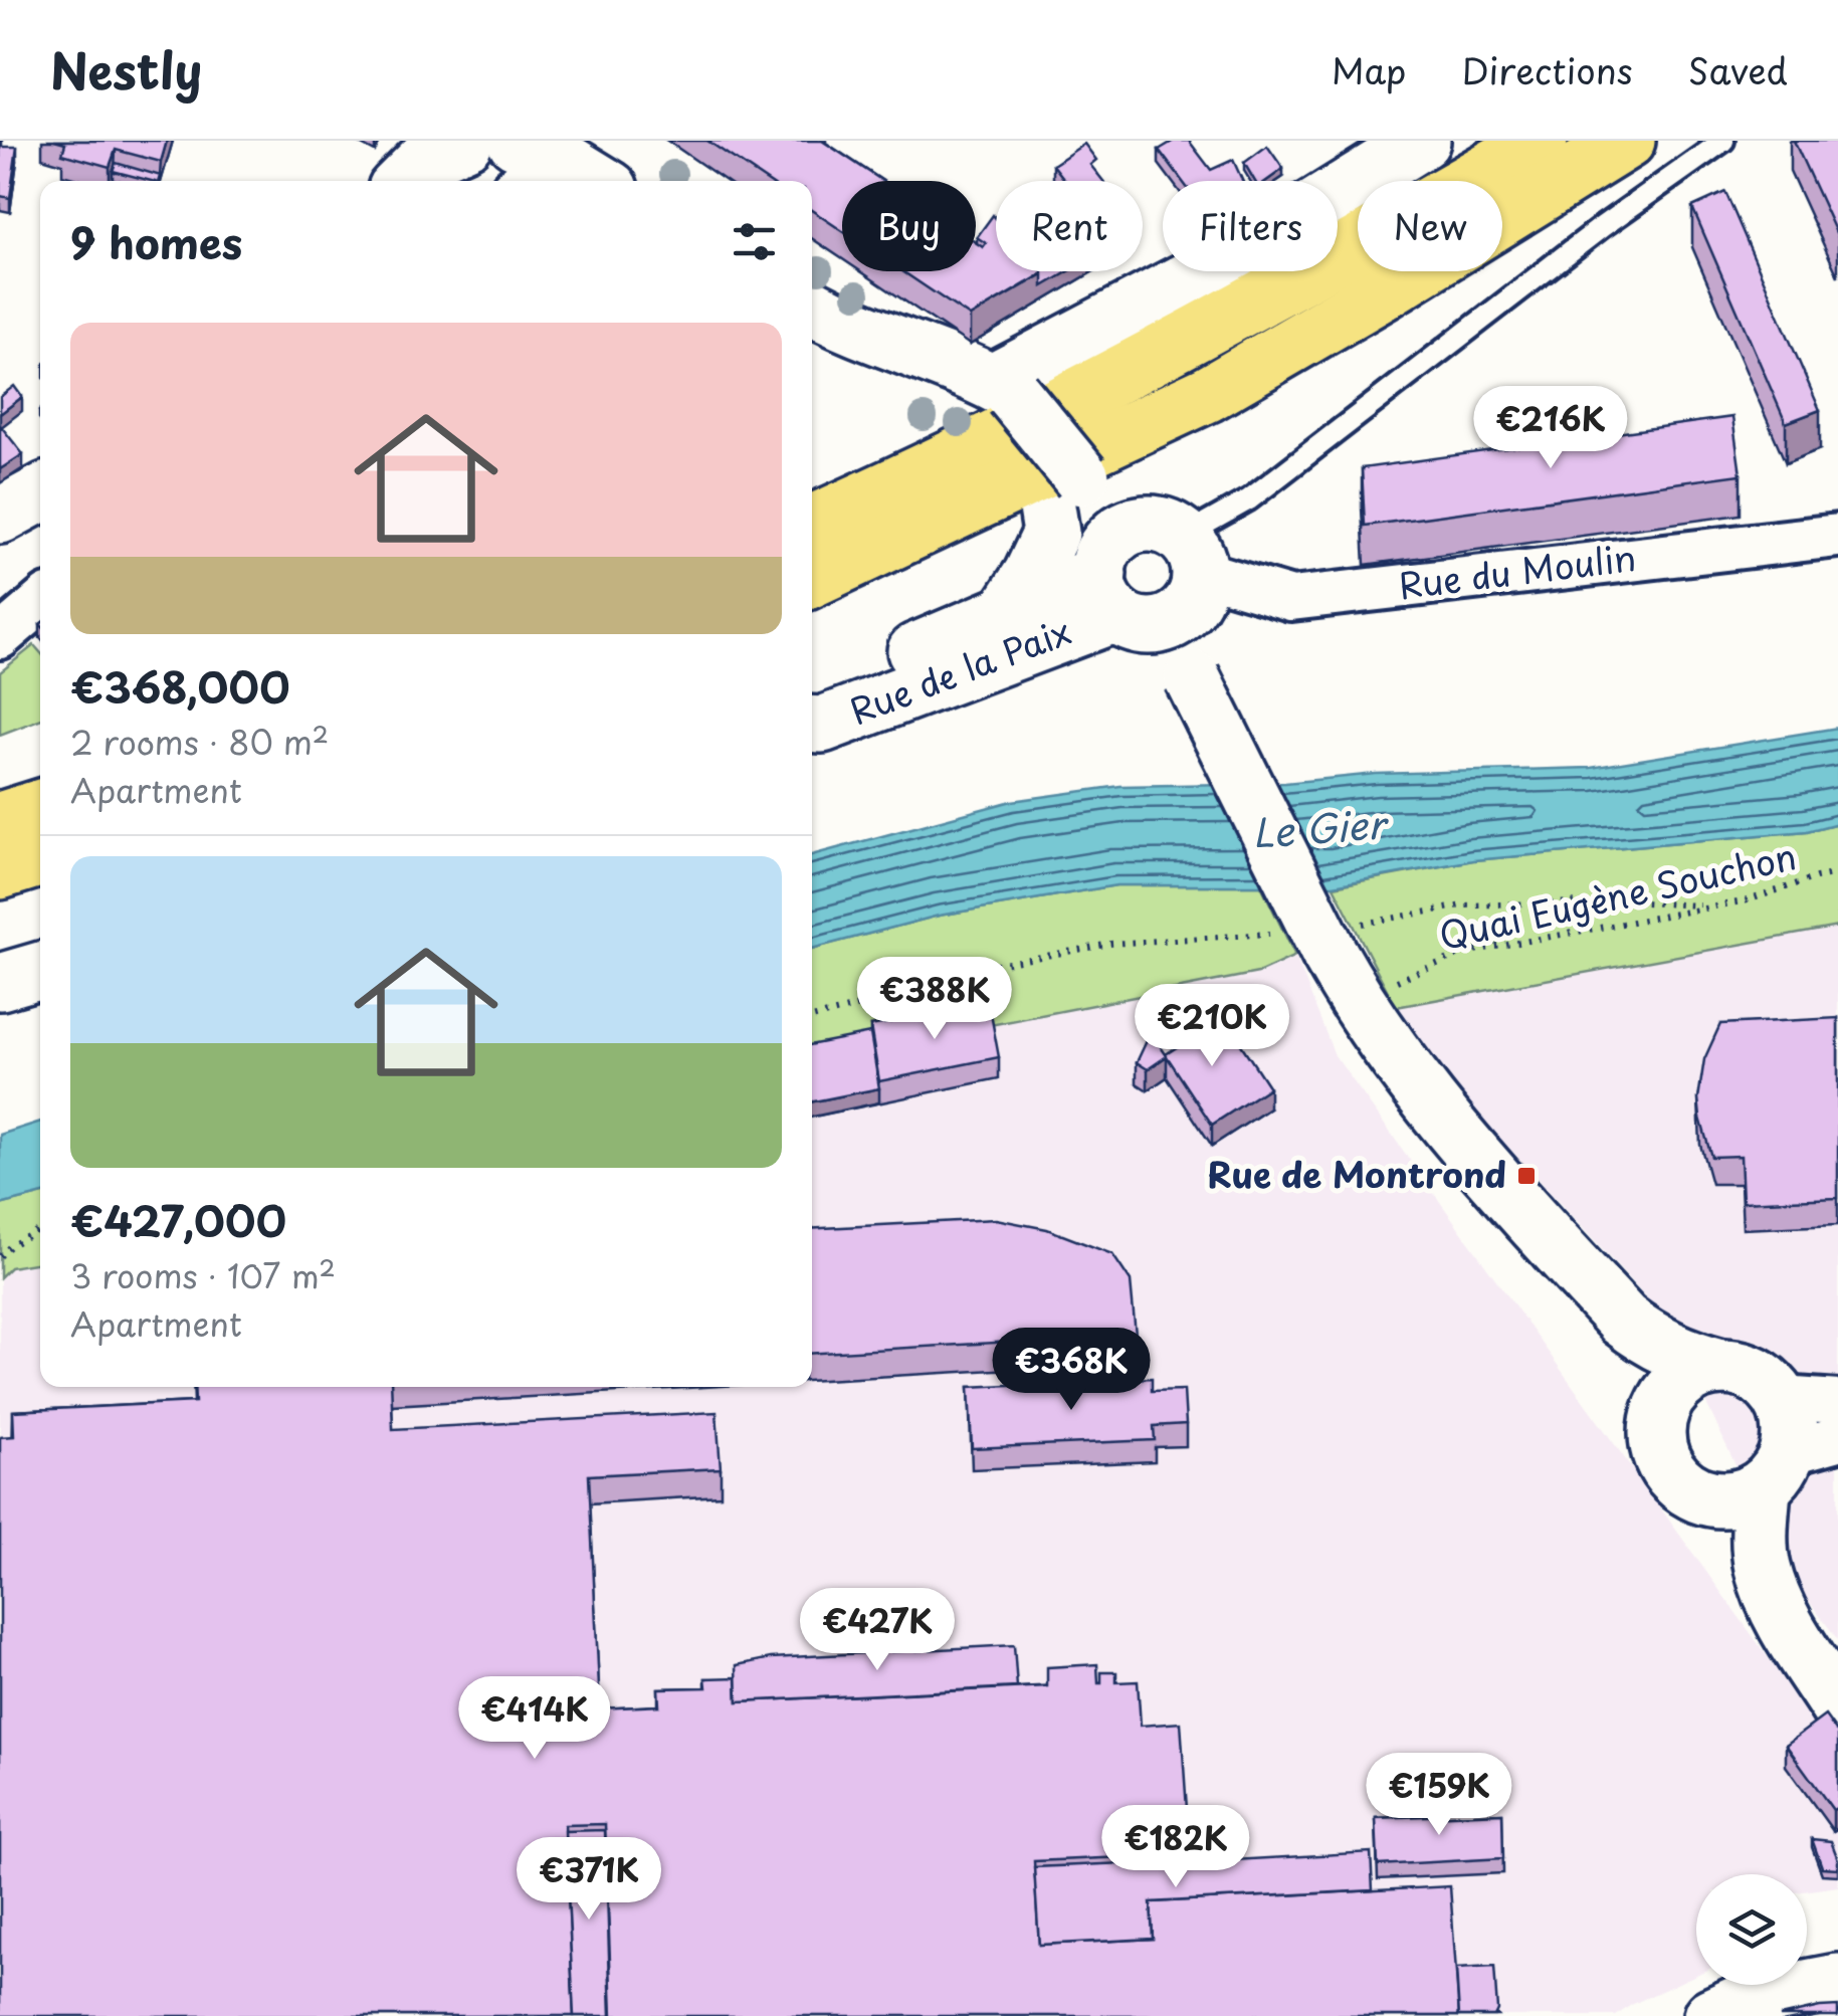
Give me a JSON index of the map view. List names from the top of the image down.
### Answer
{
  "streets": {
    "main road": ["Rue de la Paix"],
    "street": ["Rue du Moulin"],
    "path": ["Quai Eugène Souchon"]
  },
  "crossings": [
    ["Rue du Moulin", "Rue de la Paix"]
  ],
  "water": ["Le Gier"],
  "places": {
    "transit": ["Rue de Montrond"]
  },
  "page": {
    "header": "Nestly",
    "nav": ["Map", "Directions", "Saved"],
    "chip": [
      "Buy",
      "Rent",
      "Filters",
      "New"
    ],
    "heading": "9 homes",
    "list": [
      {
        "name": "€368,000",
        "note": "2 rooms · 80 m² · Apartment"
      },
      {
        "name": "€427,000",
        "note": "3 rooms · 107 m² · Apartment"
      }
    ],
    "price": [
      "€216K",
      "€388K",
      "€210K",
      "€368K",
      "€427K",
      "€414K",
      "€159K",
      "€182K",
      "€371K"
    ]
  }
}
